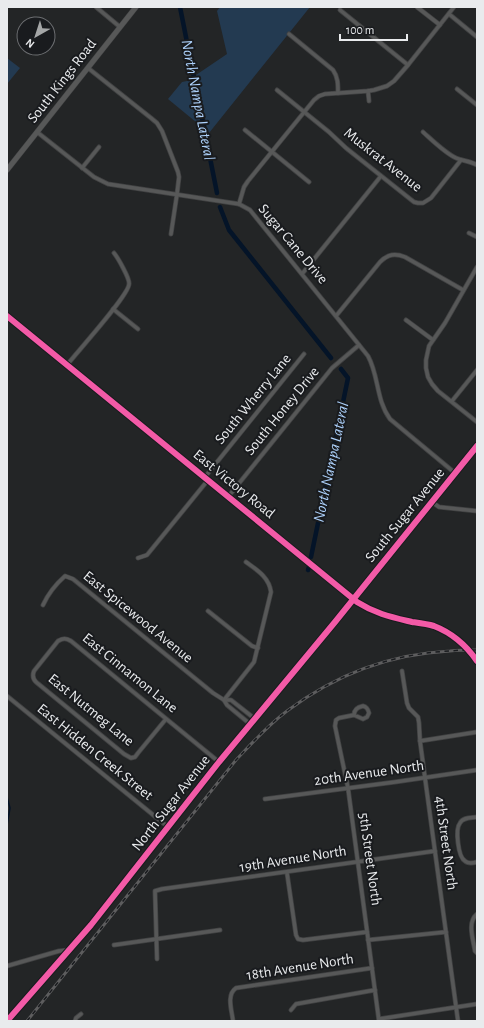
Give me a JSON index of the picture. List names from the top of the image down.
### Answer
{
  "streets": {
    "street": [
      "South Kings Road",
      "Muskrat Avenue",
      "Sugar Cane Drive",
      "South Wherry Lane",
      "South Honey Drive",
      "East Victory Road",
      "South Sugar Avenue",
      "East Spicewood Avenue",
      "East Cinnamon Lane",
      "East Nutmeg Lane",
      "East Hidden Creek Street",
      "20th Avenue North",
      "North Sugar Avenue",
      "4th Street North",
      "19th Avenue North",
      "5th Street North",
      "18th Avenue North"
    ]
  },
  "crossings": [
    ["South Kings Road", "Sugar Cane Drive"],
    ["Sugar Cane Drive", "South Honey Drive"],
    ["Sugar Cane Drive", "South Sugar Avenue"],
    ["South Wherry Lane", "East Victory Road"],
    ["South Honey Drive", "East Victory Road"],
    ["East Victory Road", "South Sugar Avenue"],
    ["East Victory Road", "North Sugar Avenue"],
    ["South Sugar Avenue", "North Sugar Avenue"],
    ["East Spicewood Avenue", "North Sugar Avenue"],
    ["East Cinnamon Lane", "East Nutmeg Lane"],
    ["East Cinnamon Lane", "North Sugar Avenue"],
    ["East Hidden Creek Street", "North Sugar Avenue"],
    ["20th Avenue North", "4th Street North"],
    ["20th Avenue North", "5th Street North"],
    ["4th Street North", "19th Avenue North"],
    ["4th Street North", "18th Avenue North"],
    ["19th Avenue North", "5th Street North"],
    ["5th Street North", "18th Avenue North"]
  ],
  "water": ["North Nampa Lateral"],
  "scale_bar": "100 m",
  "north": "bottom left"
}
